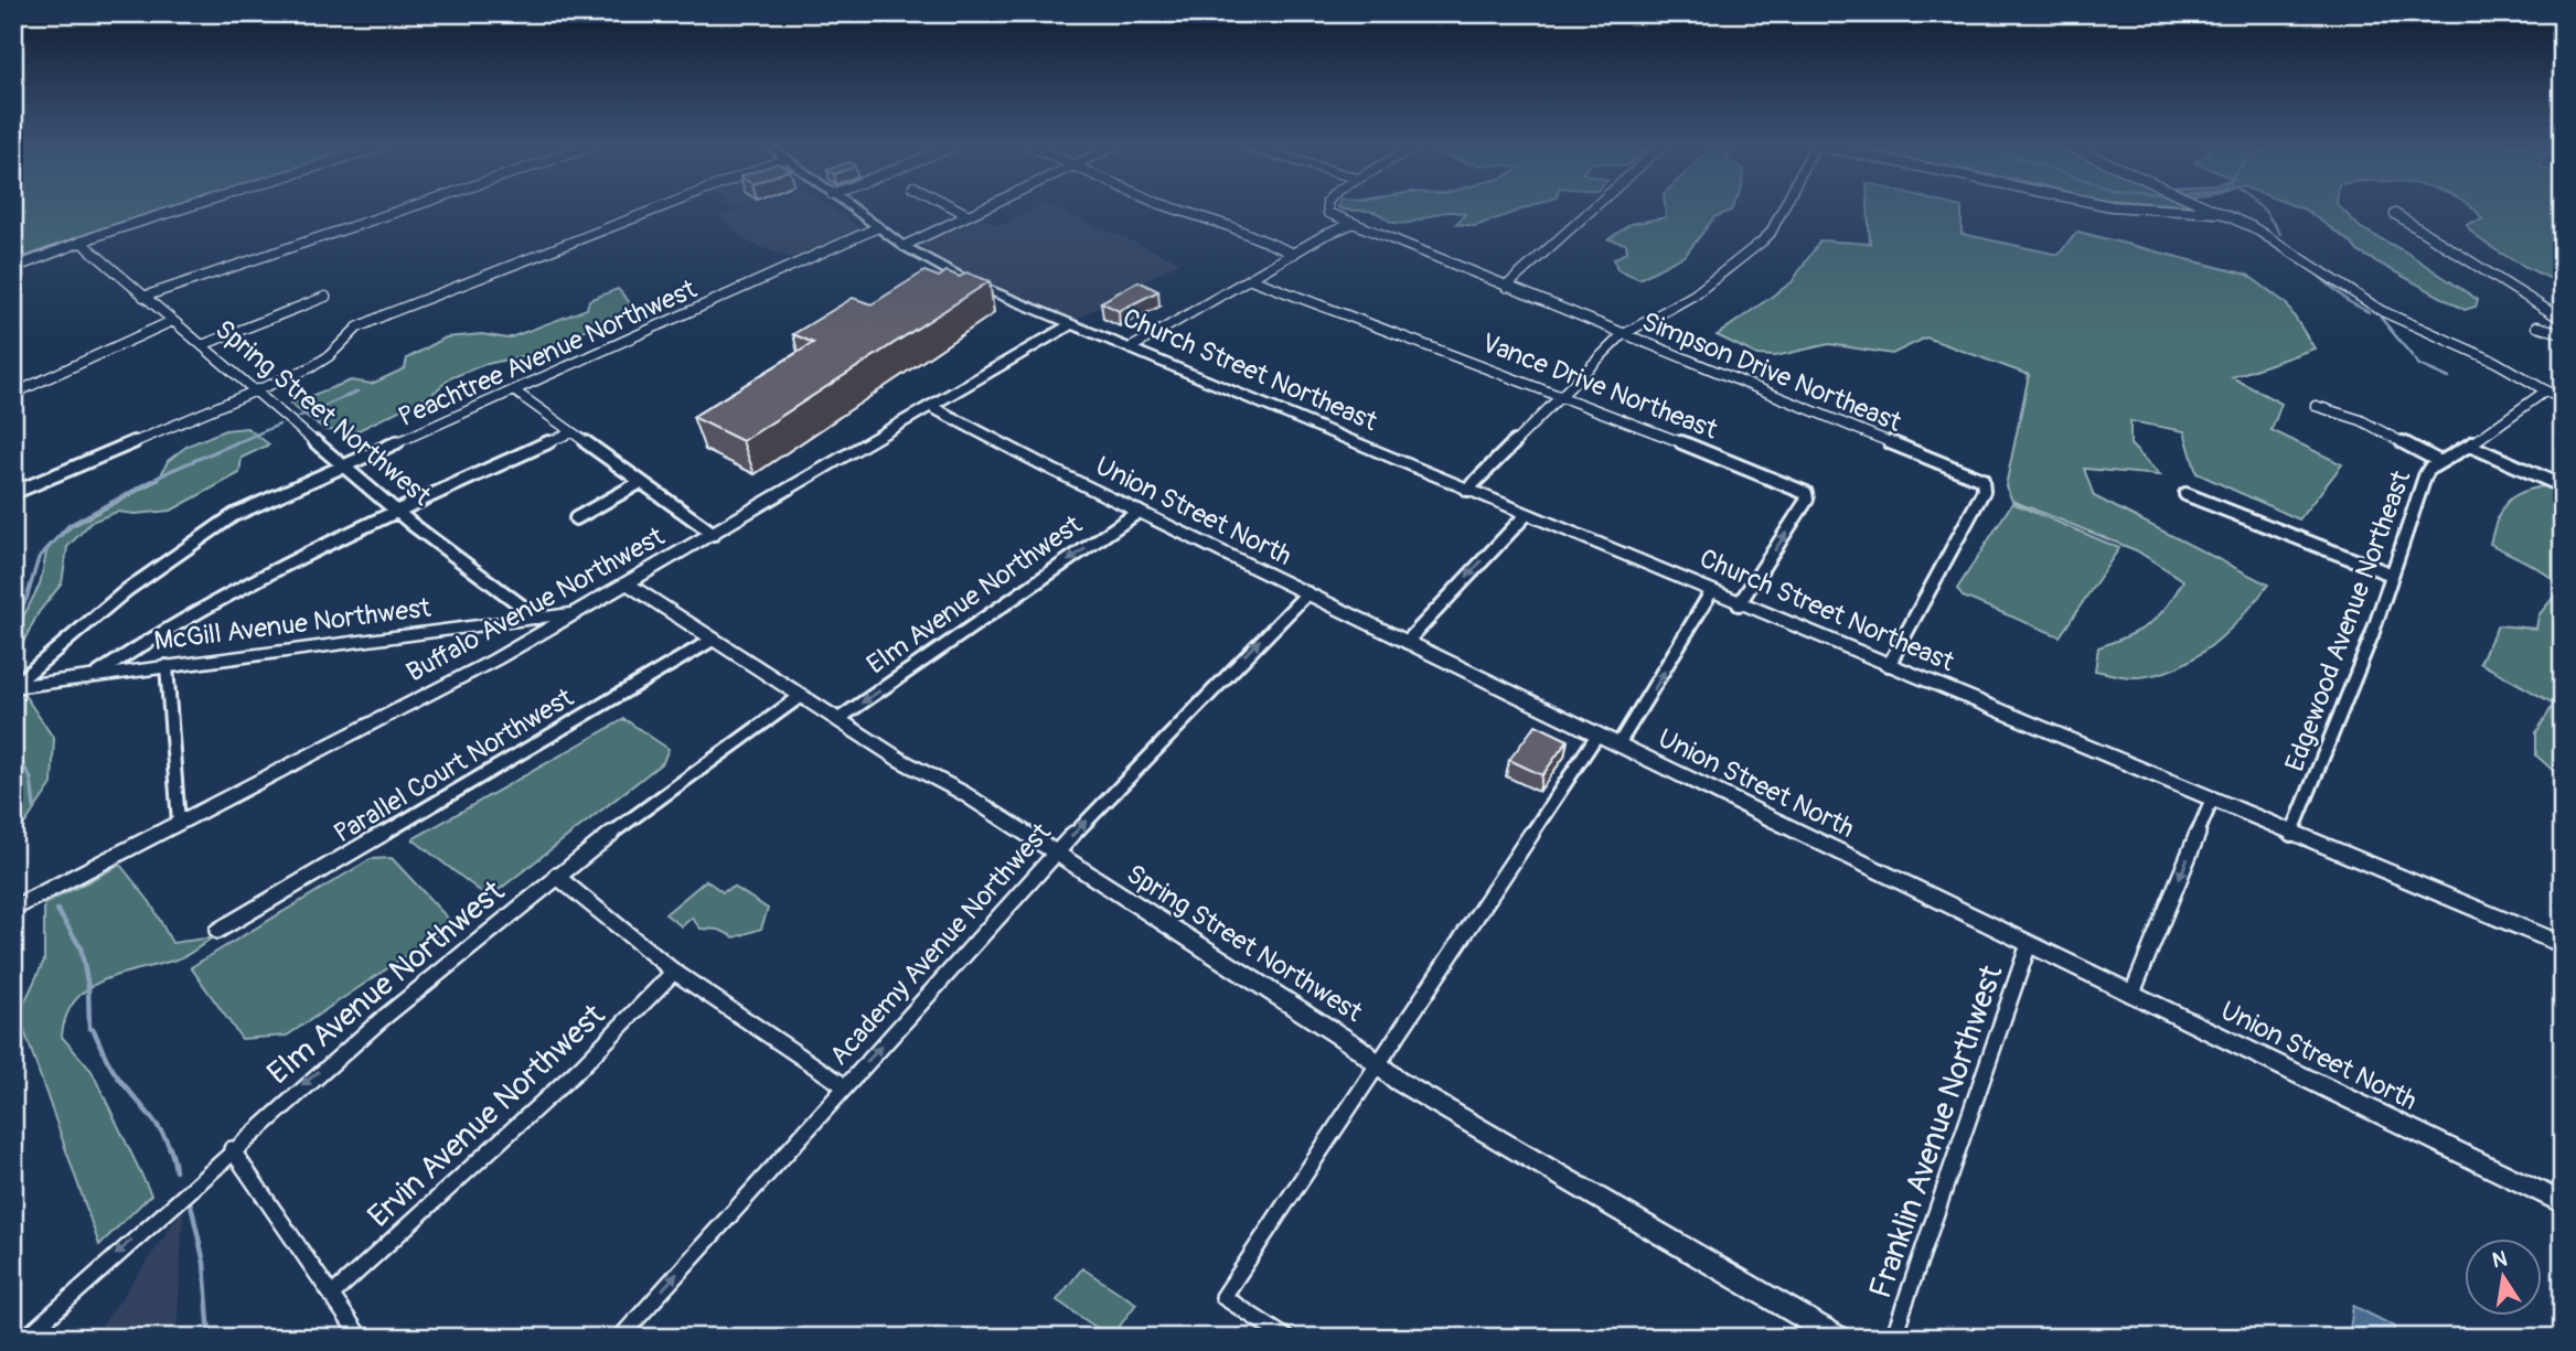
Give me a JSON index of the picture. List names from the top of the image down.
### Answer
{
  "streets": {
    "street": [
      "Peachtree Avenue Northwest",
      "Church Street Northeast",
      "Simpson Drive Northeast",
      "Vance Drive Northeast",
      "Spring Street Northwest",
      "Union Street North",
      "Elm Avenue Northwest",
      "Buffalo Avenue Northwest",
      "Edgewood Avenue Northeast",
      "McGill Avenue Northwest",
      "Parallel Court Northwest",
      "Academy Avenue Northwest",
      "Ervin Avenue Northwest",
      "Franklin Avenue Northwest"
    ]
  },
  "crossings": [
    ["Peachtree Avenue Northwest", "Church Street Northeast"],
    ["Peachtree Avenue Northwest", "Spring Street Northwest"],
    ["Peachtree Avenue Northwest", "McGill Avenue Northwest"],
    ["Church Street Northeast", "Simpson Drive Northeast"],
    ["Church Street Northeast", "Vance Drive Northeast"],
    ["Church Street Northeast", "Buffalo Avenue Northwest"],
    ["Church Street Northeast", "Edgewood Avenue Northeast"],
    ["Spring Street Northwest", "Elm Avenue Northwest"],
    ["Spring Street Northwest", "Buffalo Avenue Northwest"],
    ["Spring Street Northwest", "McGill Avenue Northwest"],
    ["Spring Street Northwest", "Parallel Court Northwest"],
    ["Spring Street Northwest", "Academy Avenue Northwest"],
    ["Union Street North", "Elm Avenue Northwest"],
    ["Union Street North", "Buffalo Avenue Northwest"],
    ["Union Street North", "Academy Avenue Northwest"],
    ["Union Street North", "Franklin Avenue Northwest"],
    ["Buffalo Avenue Northwest", "McGill Avenue Northwest"]
  ],
  "one_way": ["Elm Avenue Northwest", "Academy Avenue Northwest"],
  "north": "top"
}
